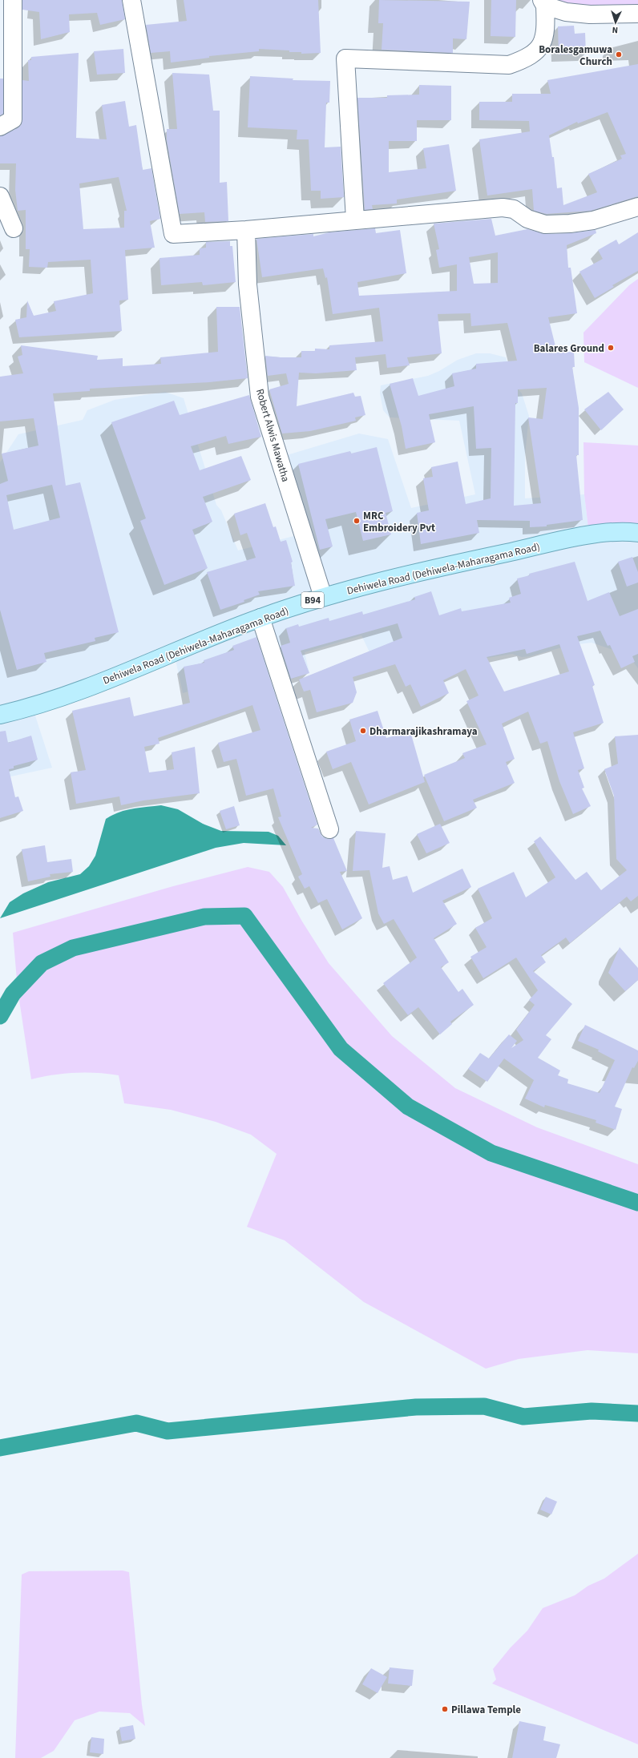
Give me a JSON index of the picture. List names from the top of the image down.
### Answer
{
  "streets": {
    "main road": ["Dehiwela Road (Dehiwela-Maharagama Road)", "B94"],
    "street": ["Robert Alwis Mawatha"]
  },
  "crossings": [
    ["Robert Alwis Mawatha", "Dehiwela Road (Dehiwela-Maharagama Road)"]
  ],
  "places": [
    "Boralesgamuwa Church",
    "Balares Ground",
    "MRC Embroidery Pvt",
    "Dharmarajikashramaya",
    "Pillawa Temple"
  ],
  "north": "bottom"
}
